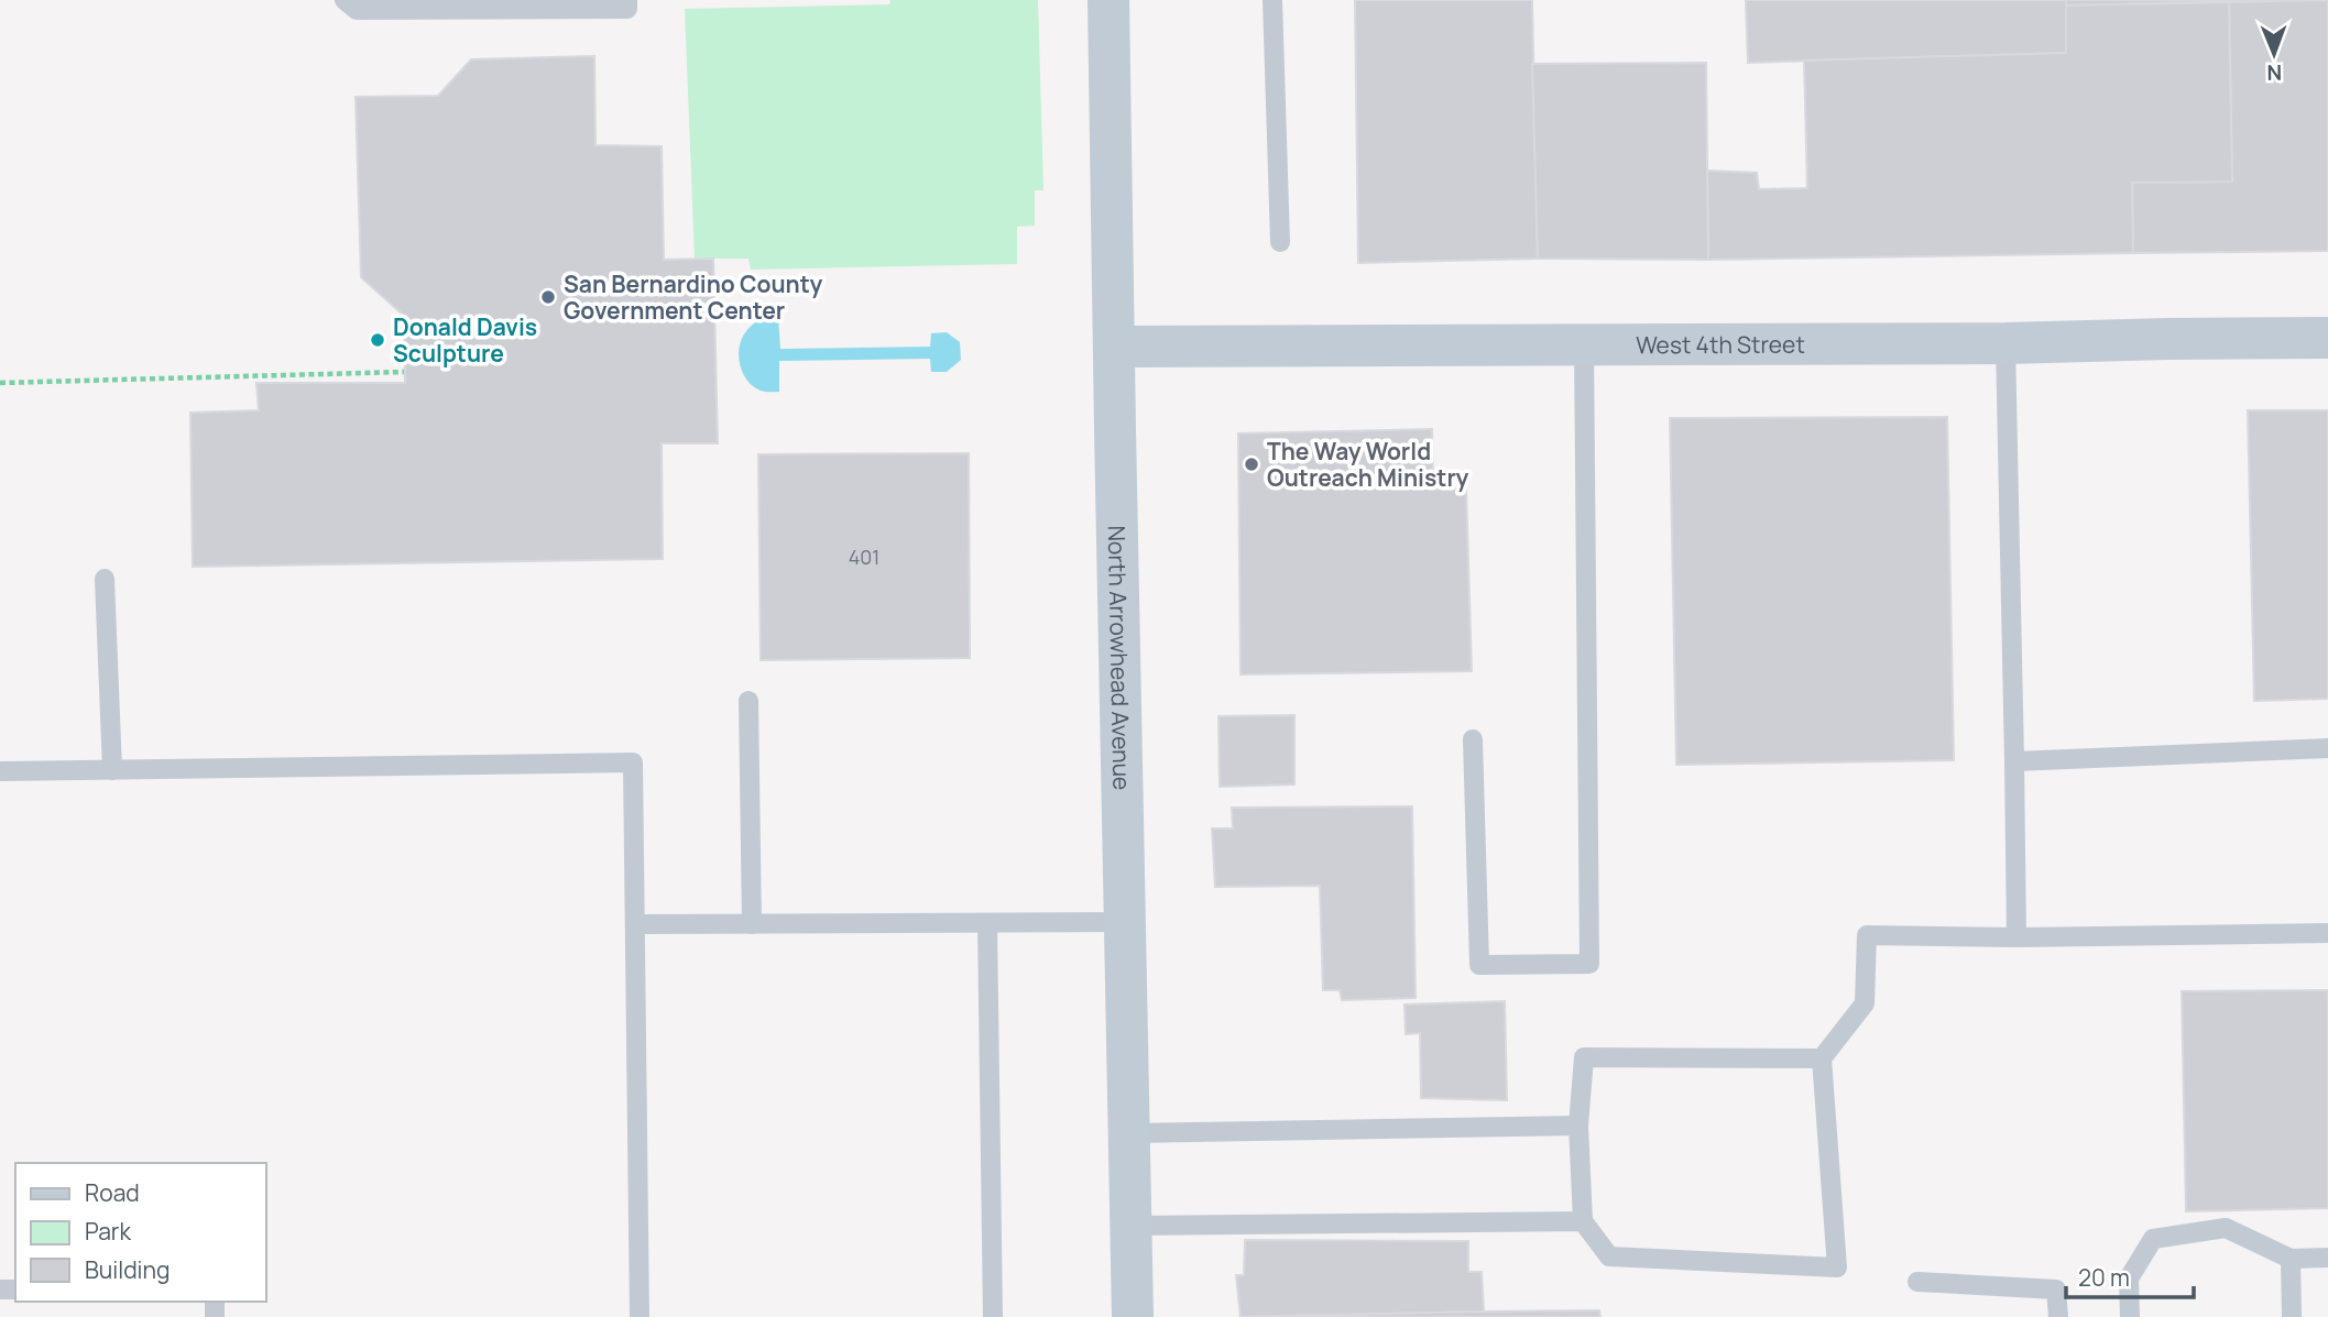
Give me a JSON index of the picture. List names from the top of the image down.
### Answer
{
  "streets": {
    "main road": ["West 4th Street", "North Arrowhead Avenue"]
  },
  "crossings": [
    ["West 4th Street", "North Arrowhead Avenue"]
  ],
  "places": ["San Bernardino County Government Center", "Donald Davis Sculpture", "The Way World Outreach Ministry"],
  "house_numbers": ["401"],
  "legend": ["Road", "Park", "Building"],
  "scale_bar": "20 m",
  "north": "bottom"
}
